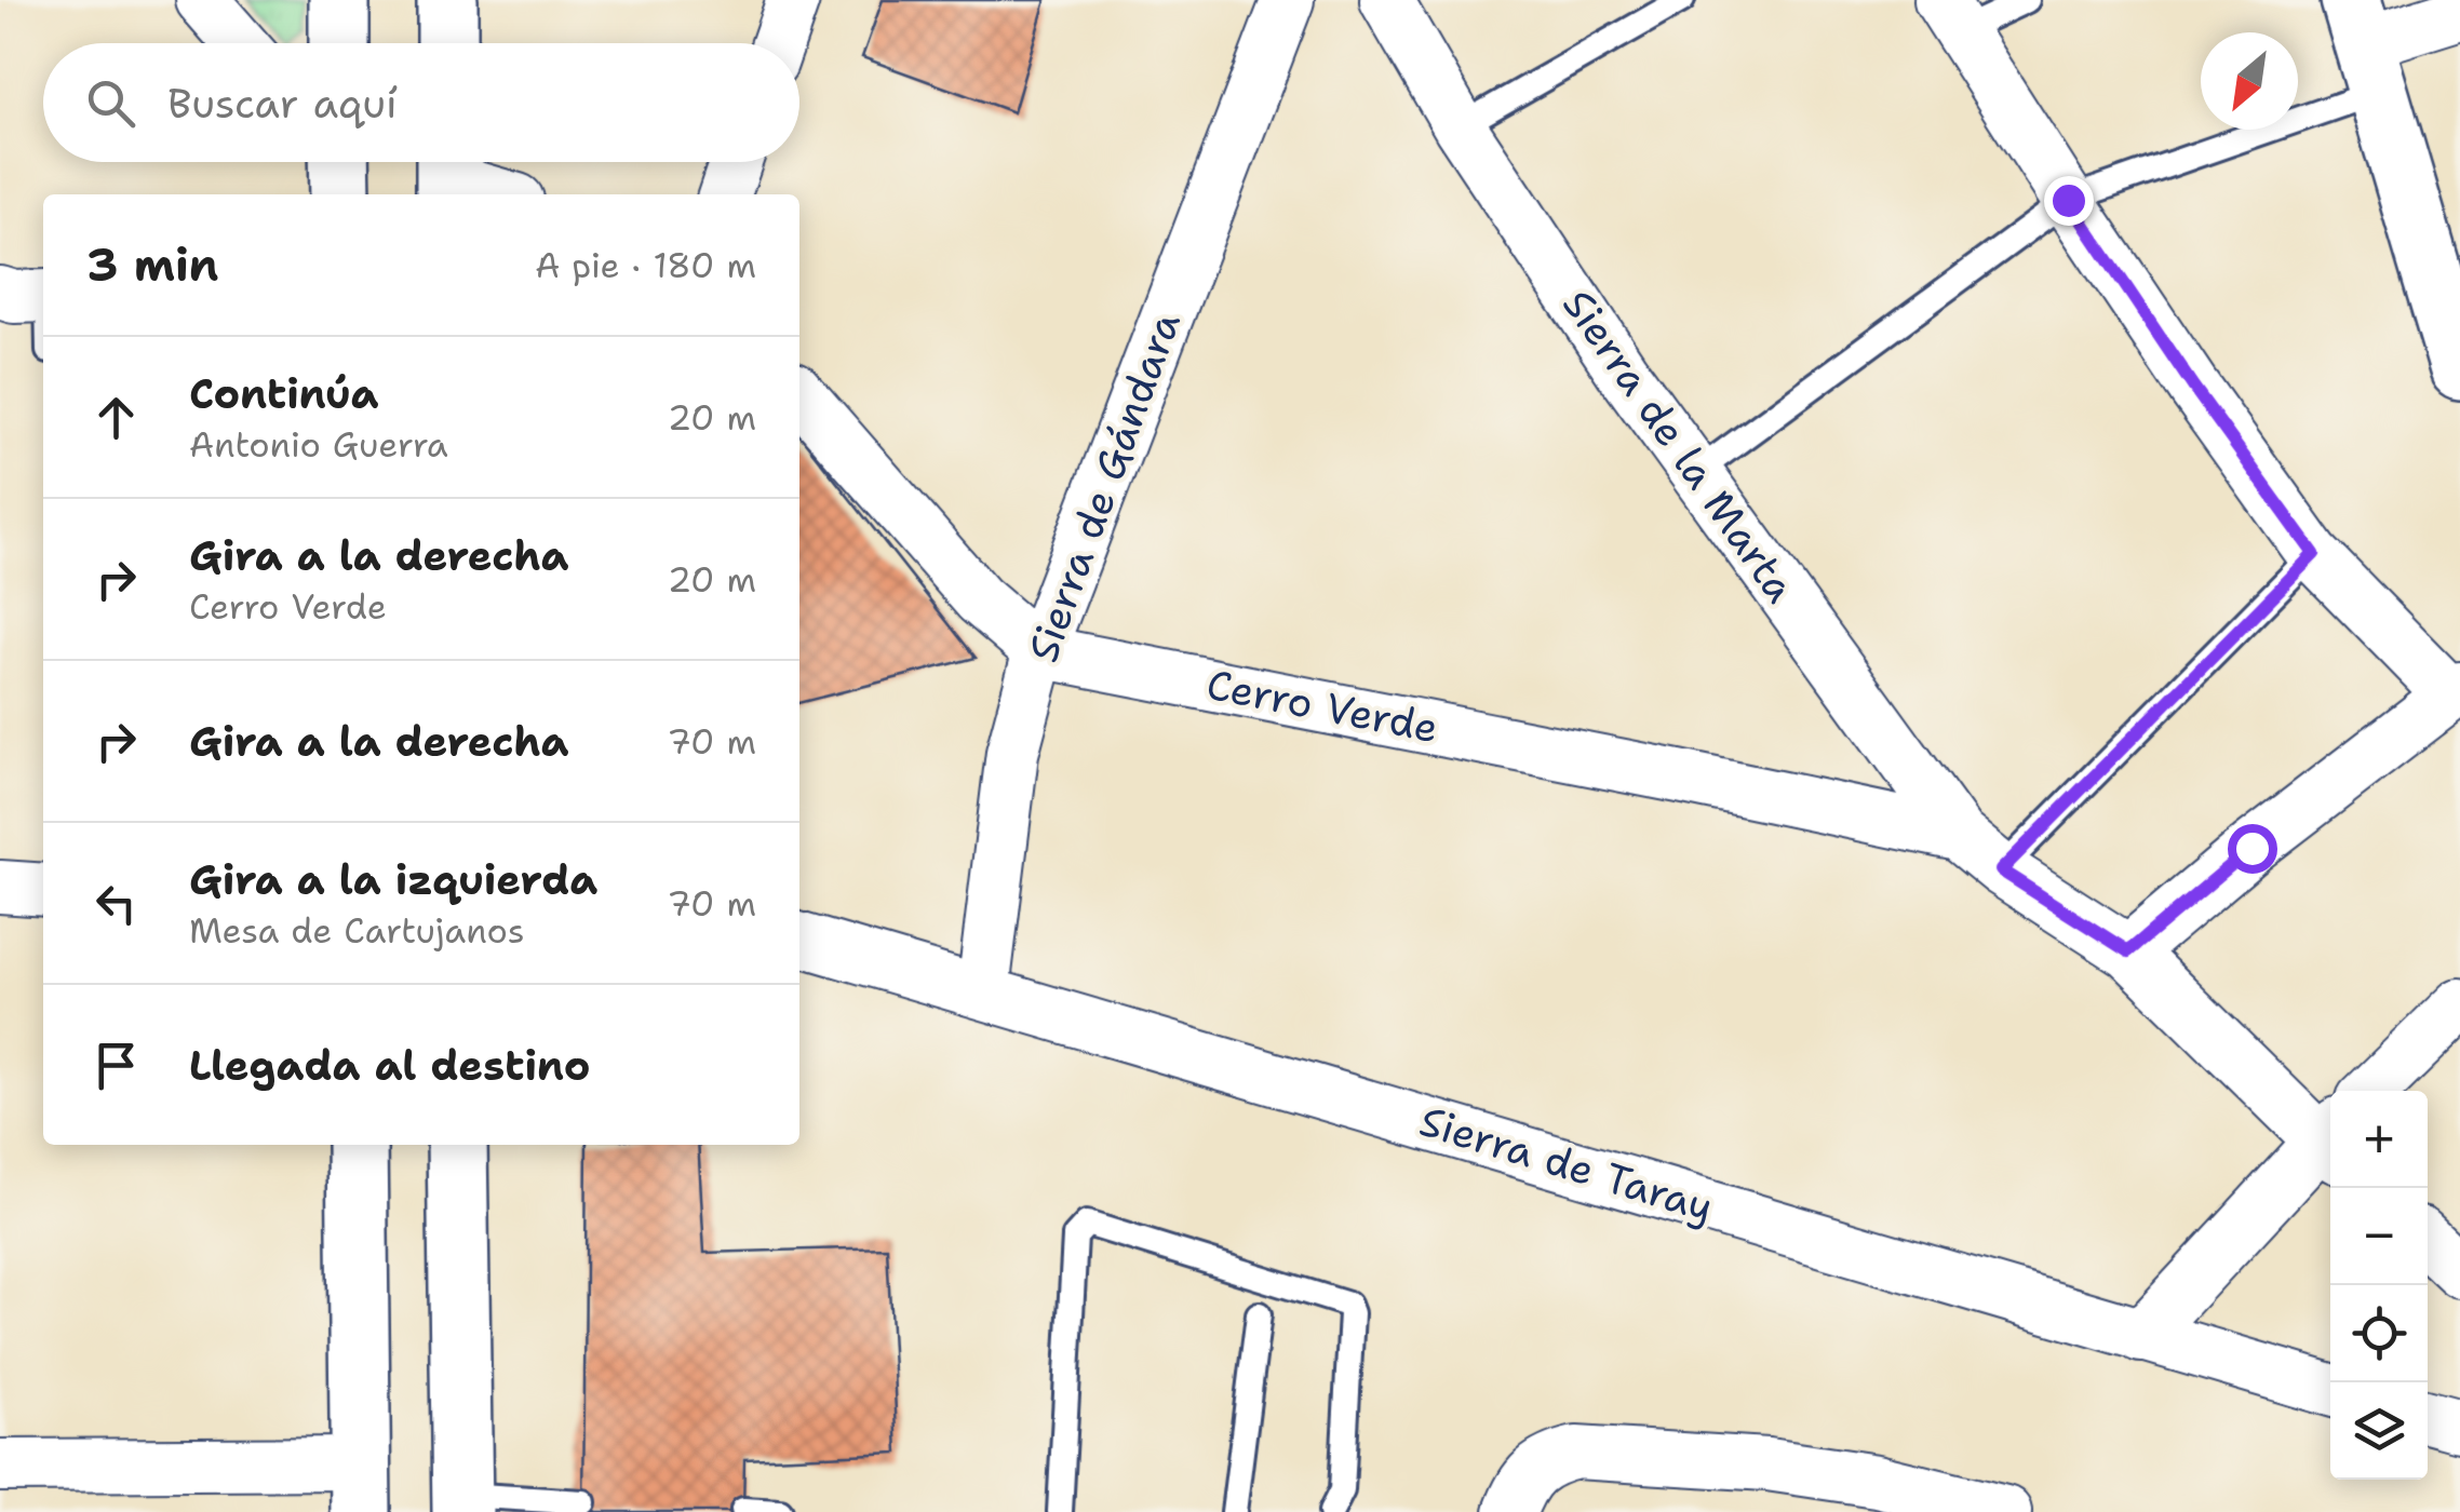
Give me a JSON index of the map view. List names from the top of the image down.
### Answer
{
  "streets": {
    "street": [
      "Sierra de la Marta",
      "Sierra de Gándara",
      "Cerro Verde",
      "Sierra de Taray"
    ]
  },
  "crossings": [
    ["Sierra de la Marta", "Cerro Verde"],
    ["Sierra de Gándara", "Cerro Verde"],
    ["Sierra de Gándara", "Sierra de Taray"]
  ],
  "north": "bottom left",
  "page": {
    "search": "Buscar aquí",
    "heading": ["3 min", "A pie · 180 m"],
    "list": [
      ["Continúa", "Antonio Guerra", "20 m"],
      ["Gira a la derecha", "Cerro Verde", "20 m"],
      ["Gira a la derecha", "70 m"],
      ["Gira a la izquierda", "Mesa de Cartujanos", "70 m"],
      "Llegada al destino"
    ],
    "map_buttons": ["+", "−"]
  }
}
